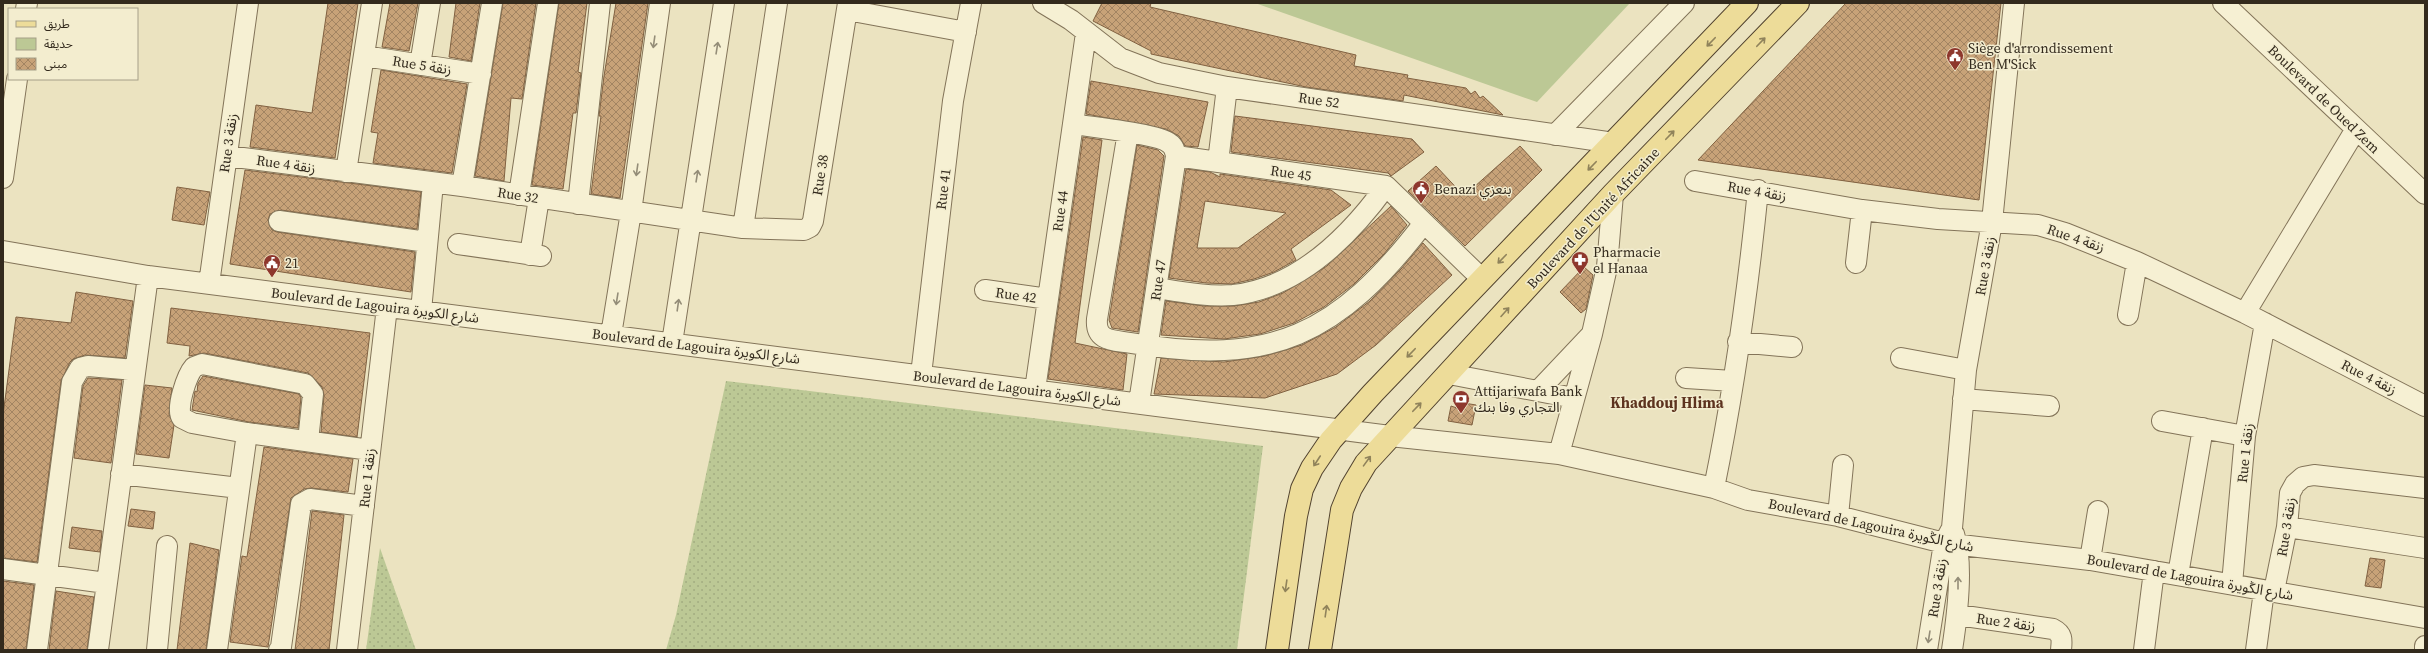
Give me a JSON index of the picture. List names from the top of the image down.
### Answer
{
  "streets": {
    "main road": ["Boulevard de l'Unité Africaine"],
    "street": [
      "Rue 5 زنقة",
      "Boulevard de Oued Zem",
      "Rue 52",
      "Rue 3 زنقة",
      "Rue 4 زنقة",
      "Rue 45",
      "Rue 38",
      "Rue 41",
      "Rue 32",
      "Rue 44",
      "Rue 47",
      "Rue 42",
      "Boulevard de Lagouira شارع الكويرة",
      "Rue 1 زنقة",
      "Boulevard de Lagouira شارع الڭويرة",
      "Rue 2 زنقة"
    ]
  },
  "crossings": [
    ["Rue 52", "Rue 44"],
    ["Rue 3 زنقة", "Rue 4 زنقة"],
    ["Rue 3 زنقة", "Boulevard de Lagouira شارع الكويرة"],
    ["Rue 3 زنقة", "Boulevard de Lagouira شارع الڭويرة"],
    ["Rue 3 زنقة", "Rue 2 زنقة"],
    ["Rue 4 زنقة", "Rue 32"],
    ["Rue 4 زنقة", "Rue 1 زنقة"],
    ["Rue 45", "Rue 47"],
    ["Rue 38", "Rue 32"],
    ["Rue 41", "Boulevard de Lagouira شارع الكويرة"],
    ["Rue 44", "Rue 42"],
    ["Rue 44", "Boulevard de Lagouira شارع الكويرة"],
    ["Boulevard de l'Unité Africaine", "Boulevard de Lagouira شارع الكويرة"],
    ["Boulevard de l'Unité Africaine", "Boulevard de Lagouira شارع الڭويرة"],
    ["Rue 47", "Boulevard de Lagouira شارع الكويرة"],
    ["Boulevard de Lagouira شارع الكويرة", "Rue 1 زنقة"],
    ["Boulevard de Lagouira شارع الكويرة", "Boulevard de Lagouira شارع الڭويرة"],
    ["Rue 1 زنقة", "Boulevard de Lagouira شارع الڭويرة"]
  ],
  "districts": ["Khaddouj Hlima"],
  "places": {
    "public building": ["Siège d'arrondissement Ben M'Sick", "Benazi بنعزي", "21"],
    "pharmacy": ["Pharmacie el Hanaa"],
    "bank": ["Attijariwafa Bank التجاري وفا بنك"]
  },
  "legend": ["طريق", "حديقة", "مبنى"]
}
